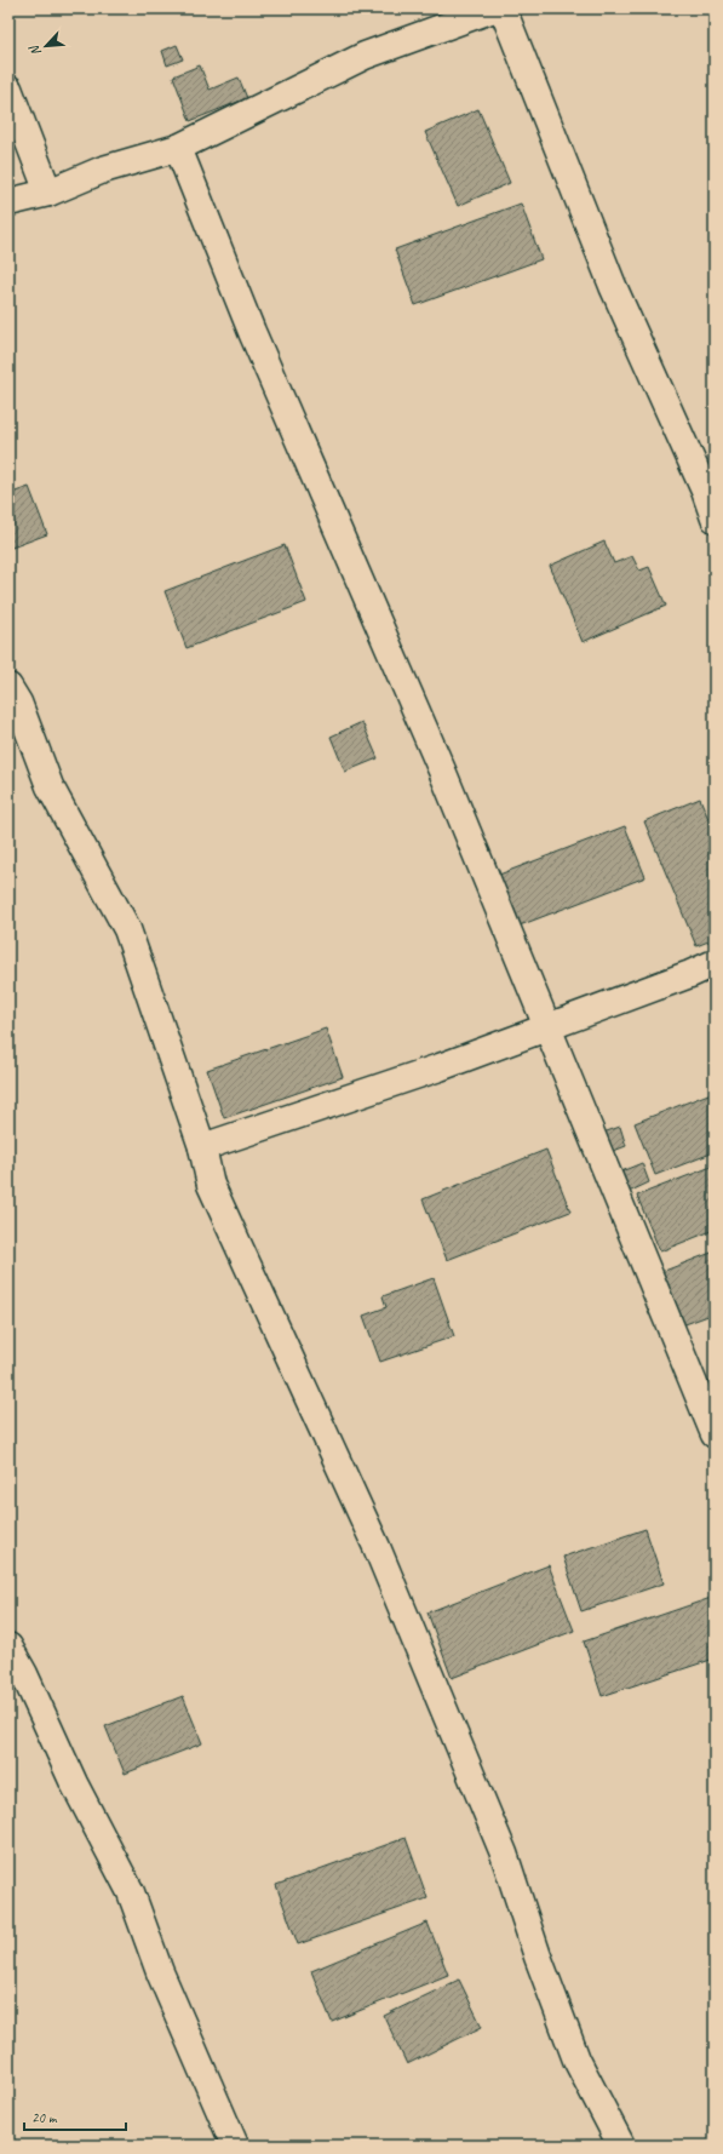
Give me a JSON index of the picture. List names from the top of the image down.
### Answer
{
  "scale_bar": "20 m",
  "north": "bottom left"
}
